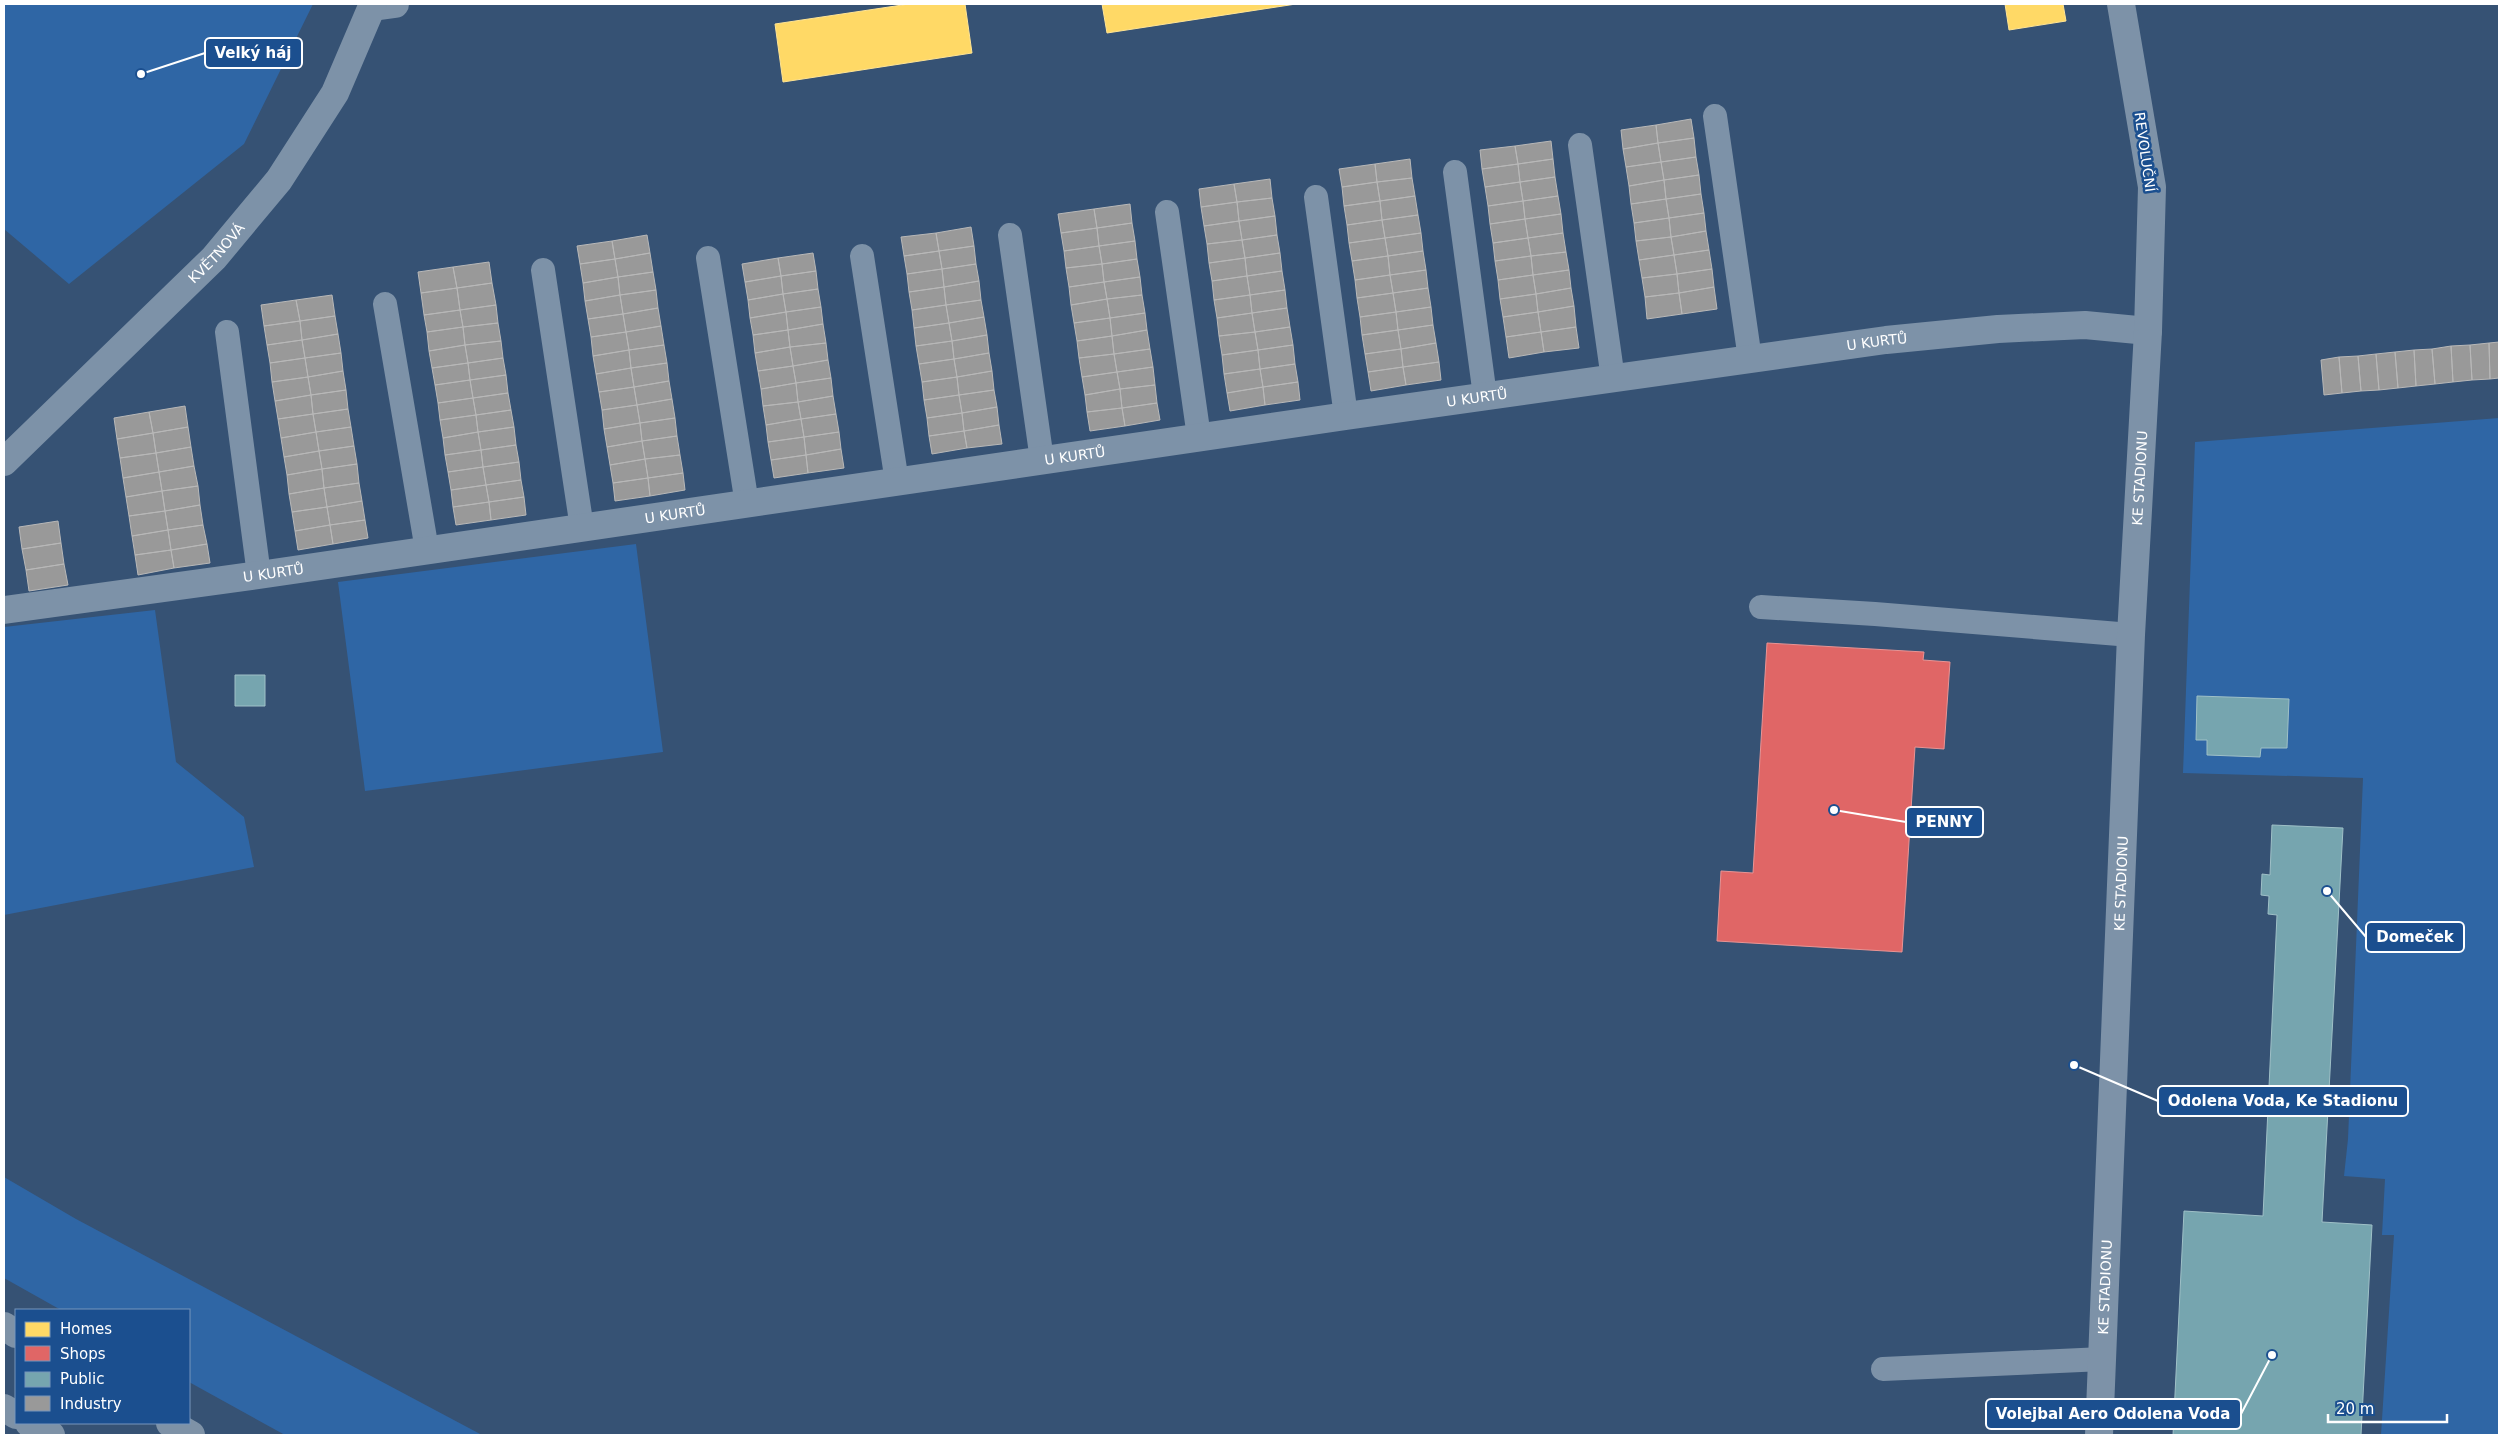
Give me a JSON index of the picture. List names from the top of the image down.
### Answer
{
  "streets": {
    "street": [
      "REVOLUČNÍ",
      "KVĚTNOVÁ",
      "U KURTŮ",
      "KE STADIONU"
    ]
  },
  "crossings": [
    ["REVOLUČNÍ", "U KURTŮ"],
    ["REVOLUČNÍ", "KE STADIONU"],
    ["U KURTŮ", "KE STADIONU"]
  ],
  "places": [
    "Velký háj",
    "PENNY",
    "Domeček",
    "Odolena Voda, Ke Stadionu",
    "Volejbal Aero Odolena Voda"
  ],
  "legend": [
    "Homes",
    "Shops",
    "Public",
    "Industry"
  ],
  "scale_bar": "20 m"
}
